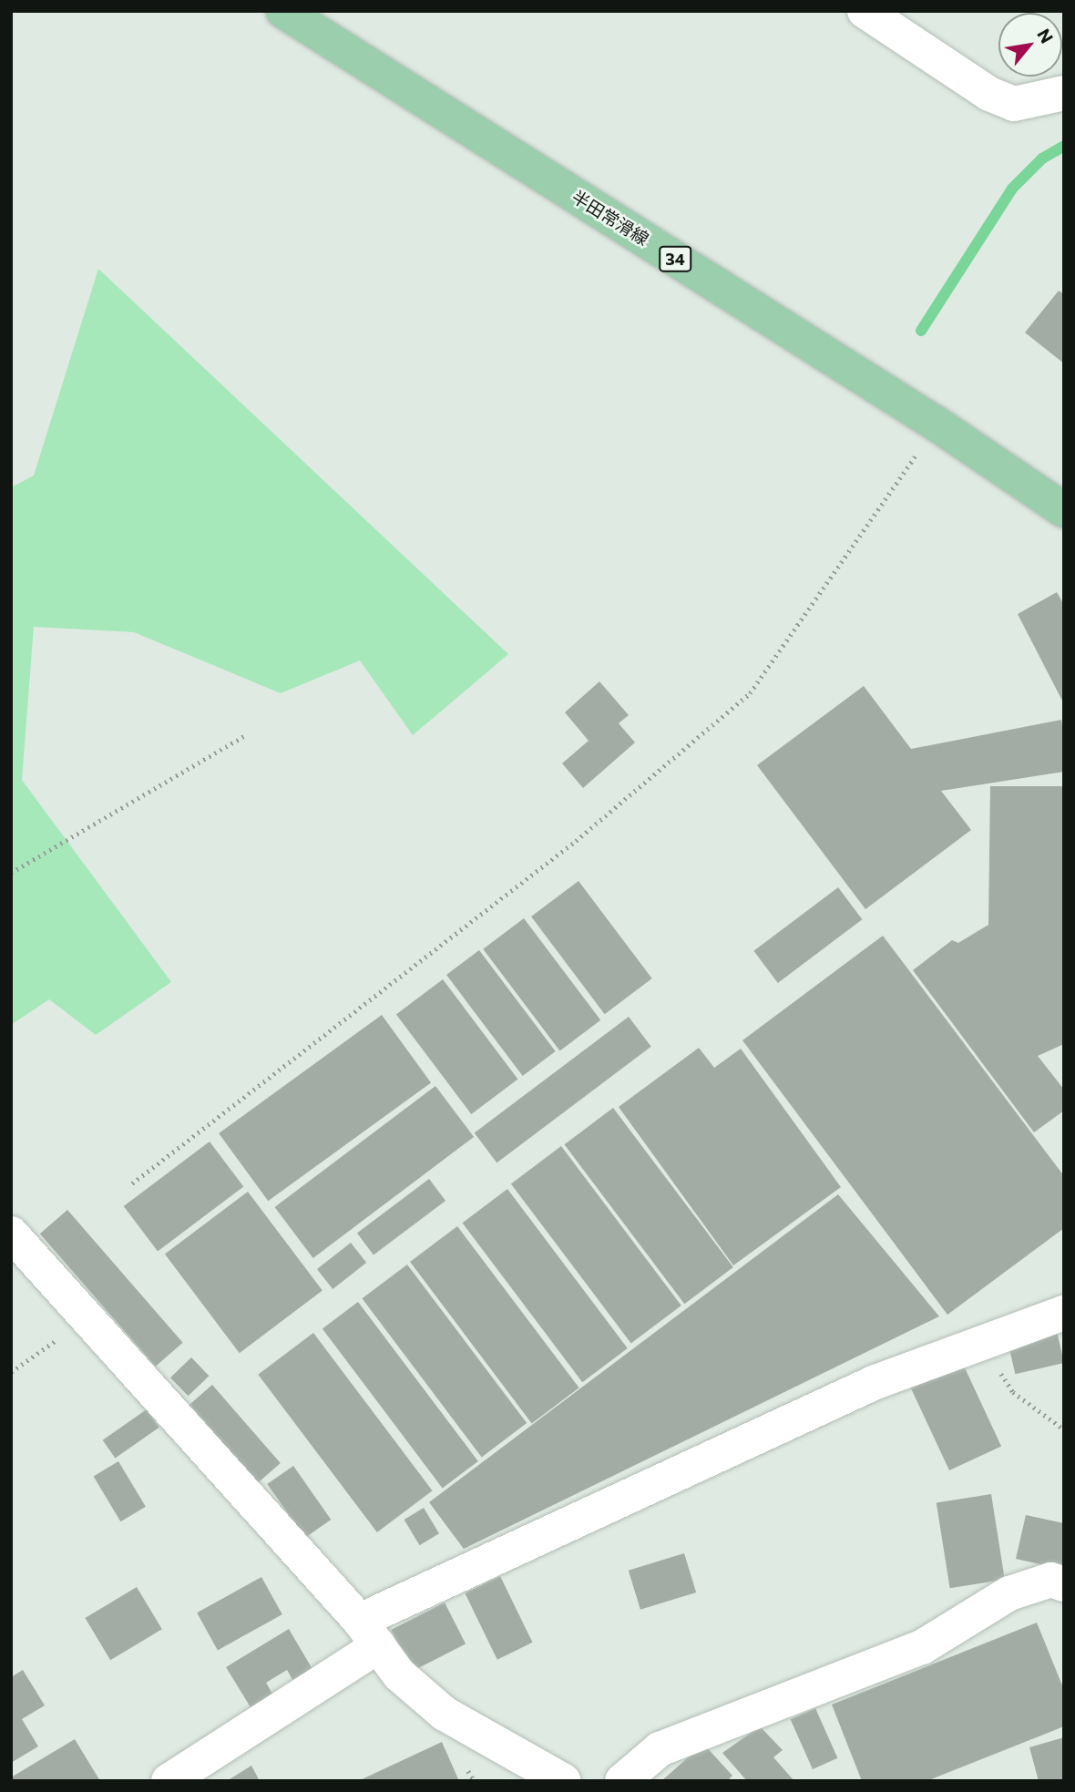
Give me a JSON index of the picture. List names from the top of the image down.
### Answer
{
  "streets": {
    "main road": ["半田常滑線", "34"]
  },
  "north": "top right"
}
